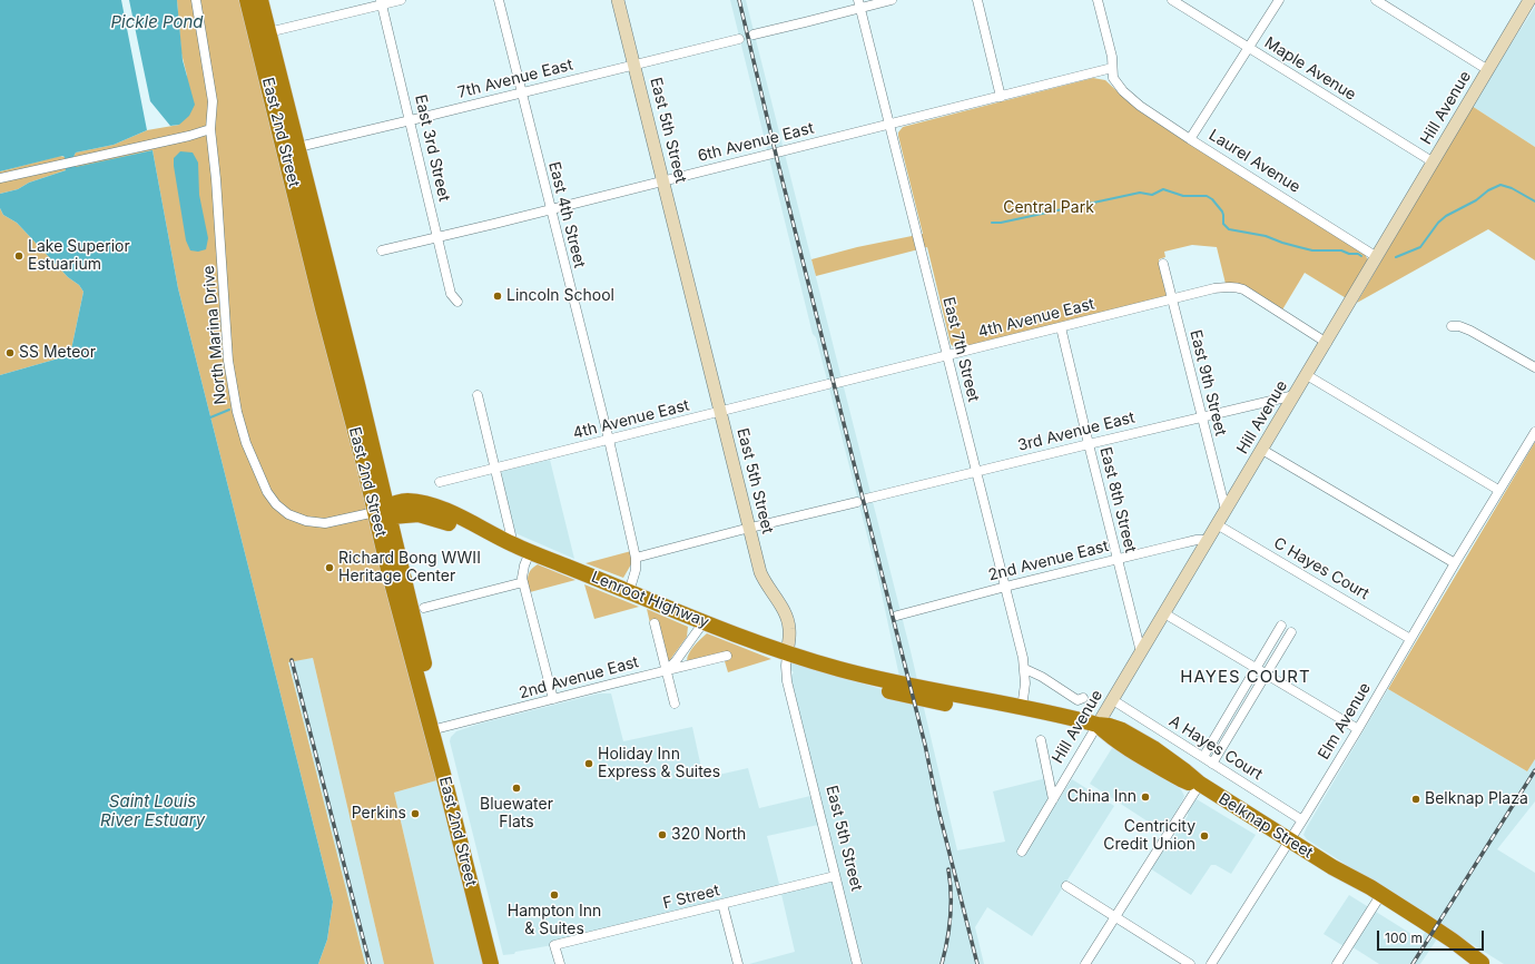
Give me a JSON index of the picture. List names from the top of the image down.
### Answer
{
  "streets": {
    "highway": ["East 2nd Street", "Lenroot Highway", "Belknap Street"],
    "street": [
      "Maple Avenue",
      "7th Avenue East",
      "Hill Avenue",
      "East 5th Street",
      "6th Avenue East",
      "East 3rd Street",
      "Laurel Avenue",
      "East 4th Street",
      "4th Avenue East",
      "North Marina Drive",
      "East 7th Street",
      "East 9th Street",
      "3rd Avenue East",
      "East 8th Street",
      "2nd Avenue East",
      "C Hayes Court",
      "Elm Avenue",
      "A Hayes Court",
      "F Street"
    ]
  },
  "crossings": [
    ["Maple Avenue", "Hill Avenue"],
    ["7th Avenue East", "East 5th Street"],
    ["7th Avenue East", "East 2nd Street"],
    ["7th Avenue East", "East 3rd Street"],
    ["7th Avenue East", "East 4th Street"],
    ["Hill Avenue", "Laurel Avenue"],
    ["Hill Avenue", "4th Avenue East"],
    ["Hill Avenue", "East 9th Street"],
    ["Hill Avenue", "3rd Avenue East"],
    ["Hill Avenue", "East 8th Street"],
    ["Hill Avenue", "2nd Avenue East"],
    ["Hill Avenue", "C Hayes Court"],
    ["Hill Avenue", "Lenroot Highway"],
    ["Hill Avenue", "A Hayes Court"],
    ["Hill Avenue", "Belknap Street"],
    ["East 5th Street", "6th Avenue East"],
    ["East 5th Street", "4th Avenue East"],
    ["East 5th Street", "3rd Avenue East"],
    ["East 5th Street", "Lenroot Highway"],
    ["East 5th Street", "F Street"],
    ["East 2nd Street", "North Marina Drive"],
    ["East 2nd Street", "2nd Avenue East"],
    ["East 2nd Street", "Lenroot Highway"],
    ["6th Avenue East", "East 3rd Street"],
    ["6th Avenue East", "Laurel Avenue"],
    ["6th Avenue East", "East 4th Street"],
    ["6th Avenue East", "East 7th Street"],
    ["East 4th Street", "4th Avenue East"],
    ["East 4th Street", "3rd Avenue East"],
    ["East 4th Street", "Lenroot Highway"],
    ["4th Avenue East", "East 7th Street"],
    ["4th Avenue East", "East 9th Street"],
    ["4th Avenue East", "East 8th Street"],
    ["North Marina Drive", "Lenroot Highway"],
    ["East 7th Street", "3rd Avenue East"],
    ["East 7th Street", "2nd Avenue East"],
    ["East 7th Street", "Lenroot Highway"],
    ["East 9th Street", "3rd Avenue East"],
    ["3rd Avenue East", "East 8th Street"],
    ["East 8th Street", "2nd Avenue East"],
    ["C Hayes Court", "Elm Avenue"],
    ["Lenroot Highway", "Belknap Street"],
    ["Elm Avenue", "A Hayes Court"],
    ["Elm Avenue", "Belknap Street"]
  ],
  "districts": ["HAYES COURT"],
  "water": ["Pickle Pond", "Saint Louis River Estuary"],
  "parks": ["Central Park"],
  "places": [
    "Lake Superior Estuarium",
    "Lincoln School",
    "SS Meteor",
    "Richard Bong WWII Heritage Center",
    "Holiday Inn Express & Suites",
    "Bluewater Flats",
    "China Inn",
    "Belknap Plaza",
    "Perkins",
    "320 North",
    "Centricity Credit Union",
    "Hampton Inn & Suites"
  ],
  "scale_bar": "100 m"
}
